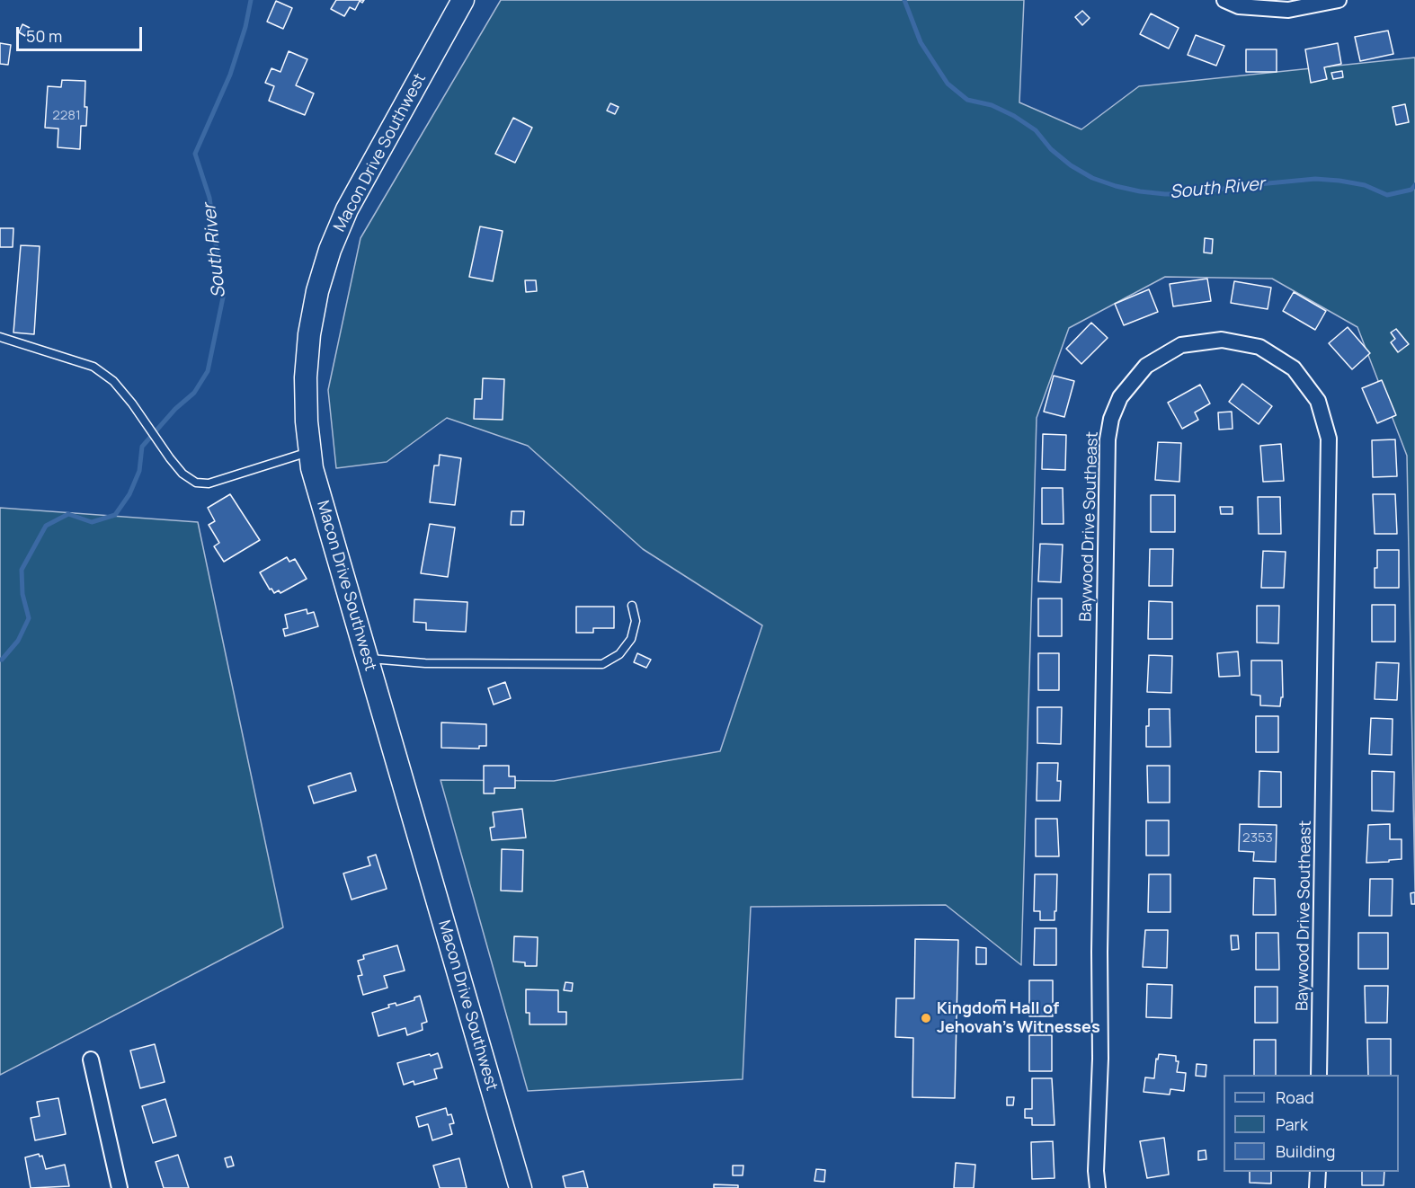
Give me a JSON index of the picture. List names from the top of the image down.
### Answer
{
  "streets": {
    "street": ["Macon Drive Southwest", "Baywood Drive Southeast"]
  },
  "water": ["South River"],
  "places": ["Kingdom Hall of Jehovah’s Witnesses"],
  "house_numbers": ["2281", "2353"],
  "legend": ["Road", "Park", "Building"],
  "scale_bar": "50 m"
}
